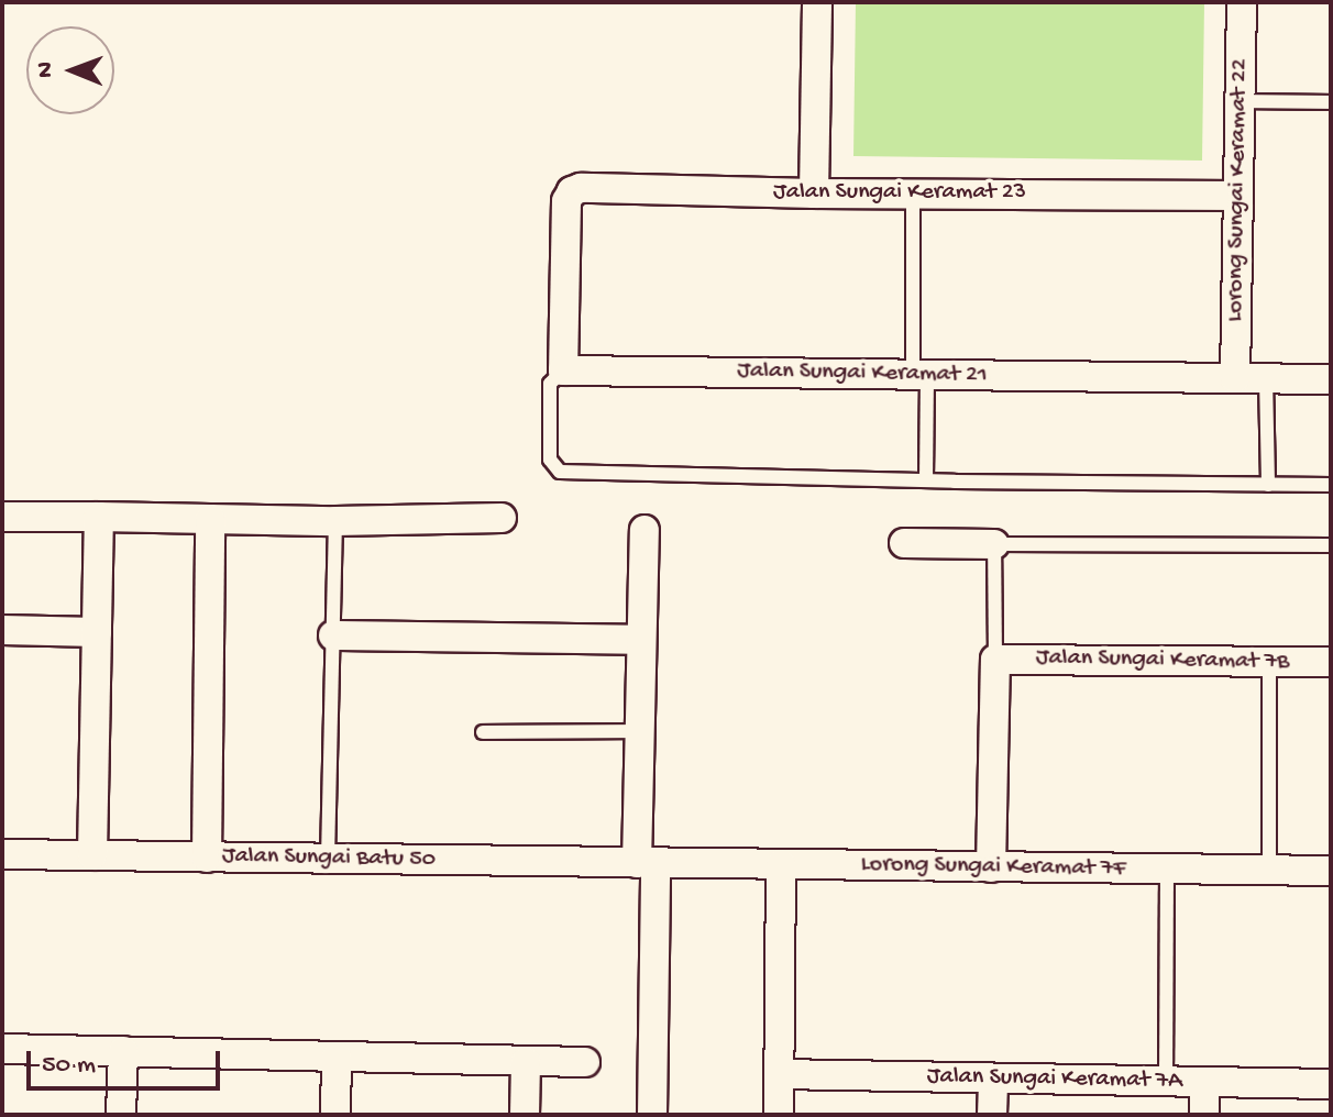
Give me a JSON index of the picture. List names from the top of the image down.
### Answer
{
  "streets": {
    "street": [
      "Lorong Sungai Keramat 22",
      "Jalan Sungai Keramat 23",
      "Jalan Sungai Keramat 21",
      "Jalan Sungai Keramat 7B",
      "Jalan Sungai Batu 50",
      "Lorong Sungai Keramat 7F",
      "Jalan Sungai Keramat 7A"
    ]
  },
  "crossings": [
    ["Lorong Sungai Keramat 22", "Jalan Sungai Keramat 23"],
    ["Lorong Sungai Keramat 22", "Jalan Sungai Keramat 21"],
    ["Jalan Sungai Keramat 23", "Jalan Sungai Keramat 21"],
    ["Jalan Sungai Batu 50", "Lorong Sungai Keramat 7F"]
  ],
  "scale_bar": "50 m",
  "north": "left"
}
